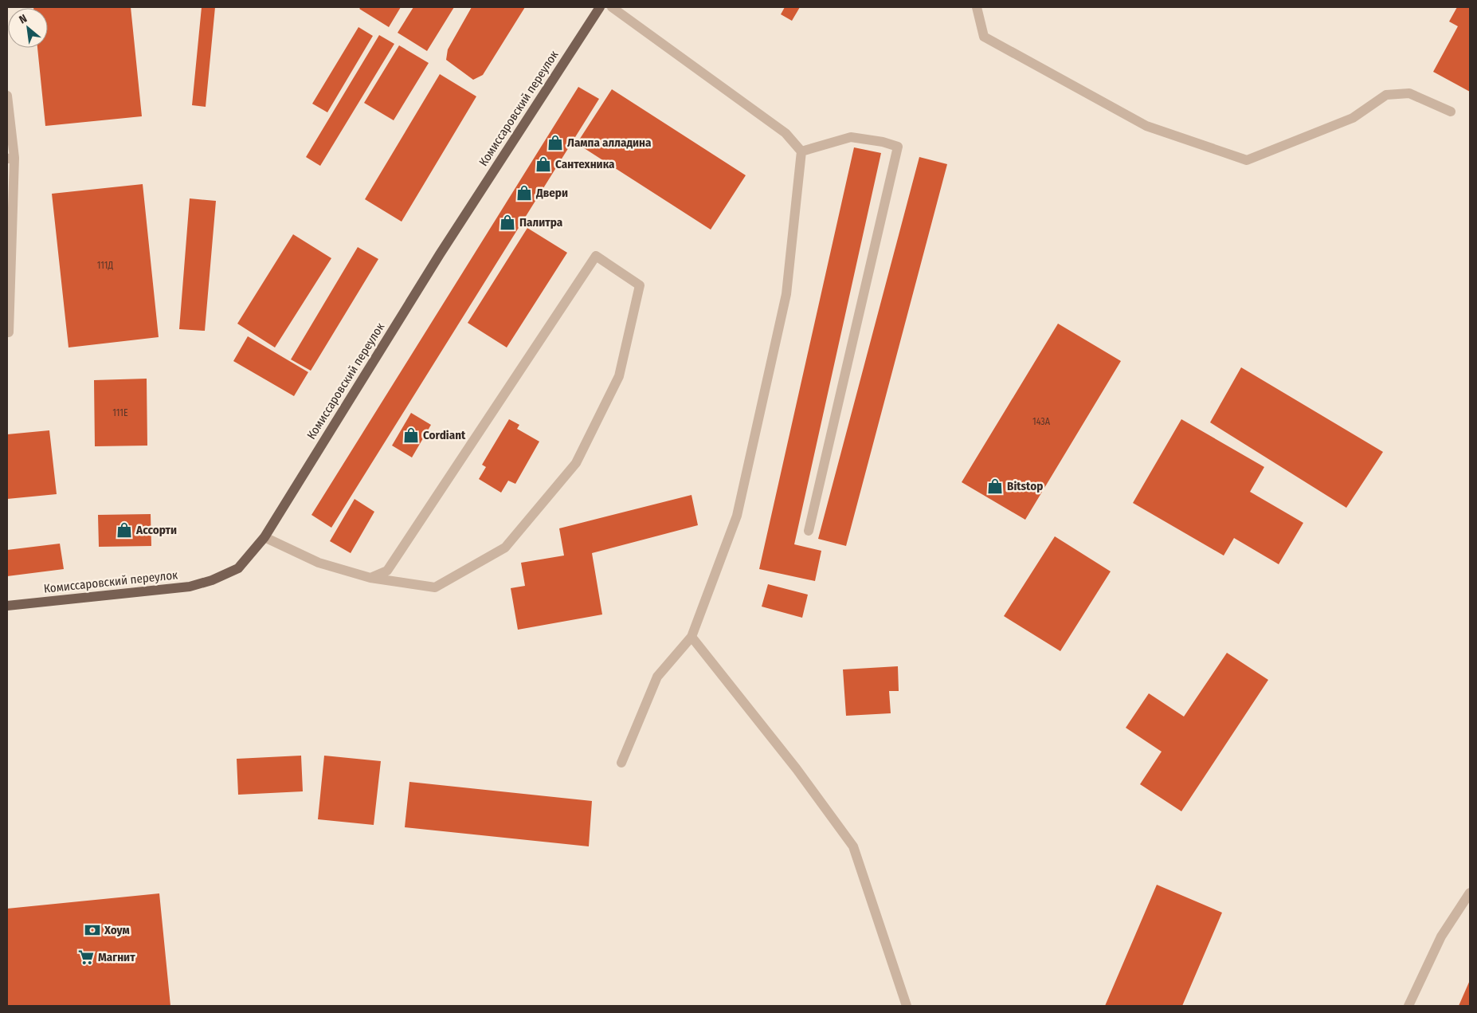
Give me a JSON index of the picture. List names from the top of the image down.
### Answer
{
  "streets": {
    "main road": ["Комиссаровский переулок"]
  },
  "places": {
    "shop": [
      "Лампа алладина",
      "Сантехника",
      "Двери",
      "Палитра",
      "Cordiant",
      "Bitstop",
      "Ассорти"
    ],
    "bank": ["Хоум"],
    "supermarket": ["Магнит"]
  },
  "house_numbers": ["111Д", "111Е", "143А"],
  "north": "top left"
}
